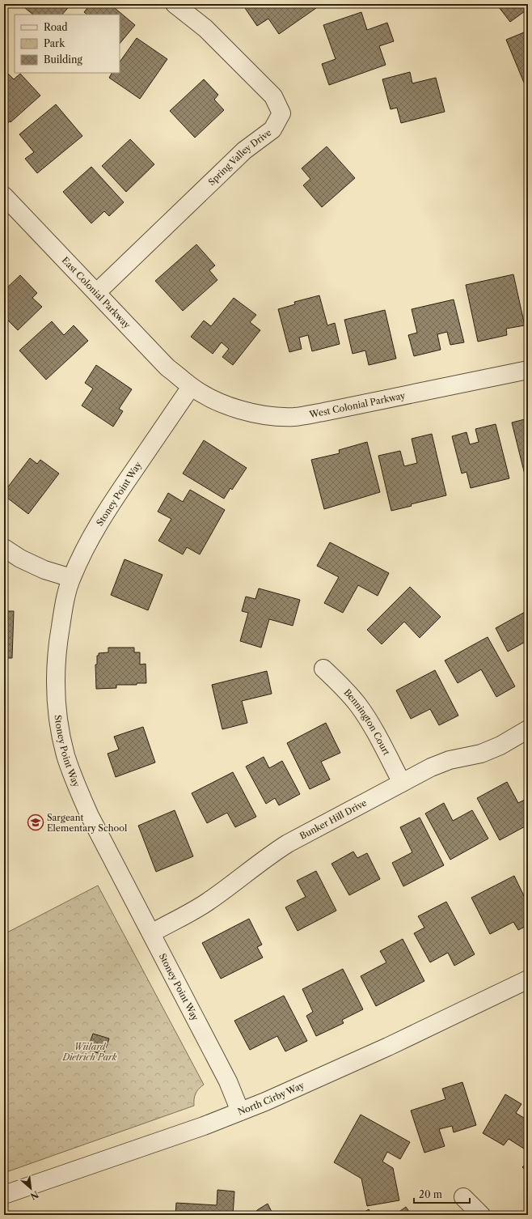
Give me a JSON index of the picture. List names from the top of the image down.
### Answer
{
  "streets": {
    "street": [
      "Spring Valley Drive",
      "East Colonial Parkway",
      "West Colonial Parkway",
      "Stoney Point Way",
      "Bennington Court",
      "Bunker Hill Drive",
      "North Cirby Way"
    ]
  },
  "crossings": [
    ["Spring Valley Drive", "East Colonial Parkway"],
    ["East Colonial Parkway", "West Colonial Parkway"],
    ["East Colonial Parkway", "Stoney Point Way"],
    ["West Colonial Parkway", "Stoney Point Way"],
    ["Stoney Point Way", "Bunker Hill Drive"],
    ["Stoney Point Way", "North Cirby Way"],
    ["Bennington Court", "Bunker Hill Drive"]
  ],
  "parks": ["Wiilard Dietrich Park"],
  "places": {
    "school or university": ["Sargeant Elementary School"]
  },
  "legend": ["Road", "Park", "Building"],
  "scale_bar": "20 m",
  "north": "bottom right"
}
